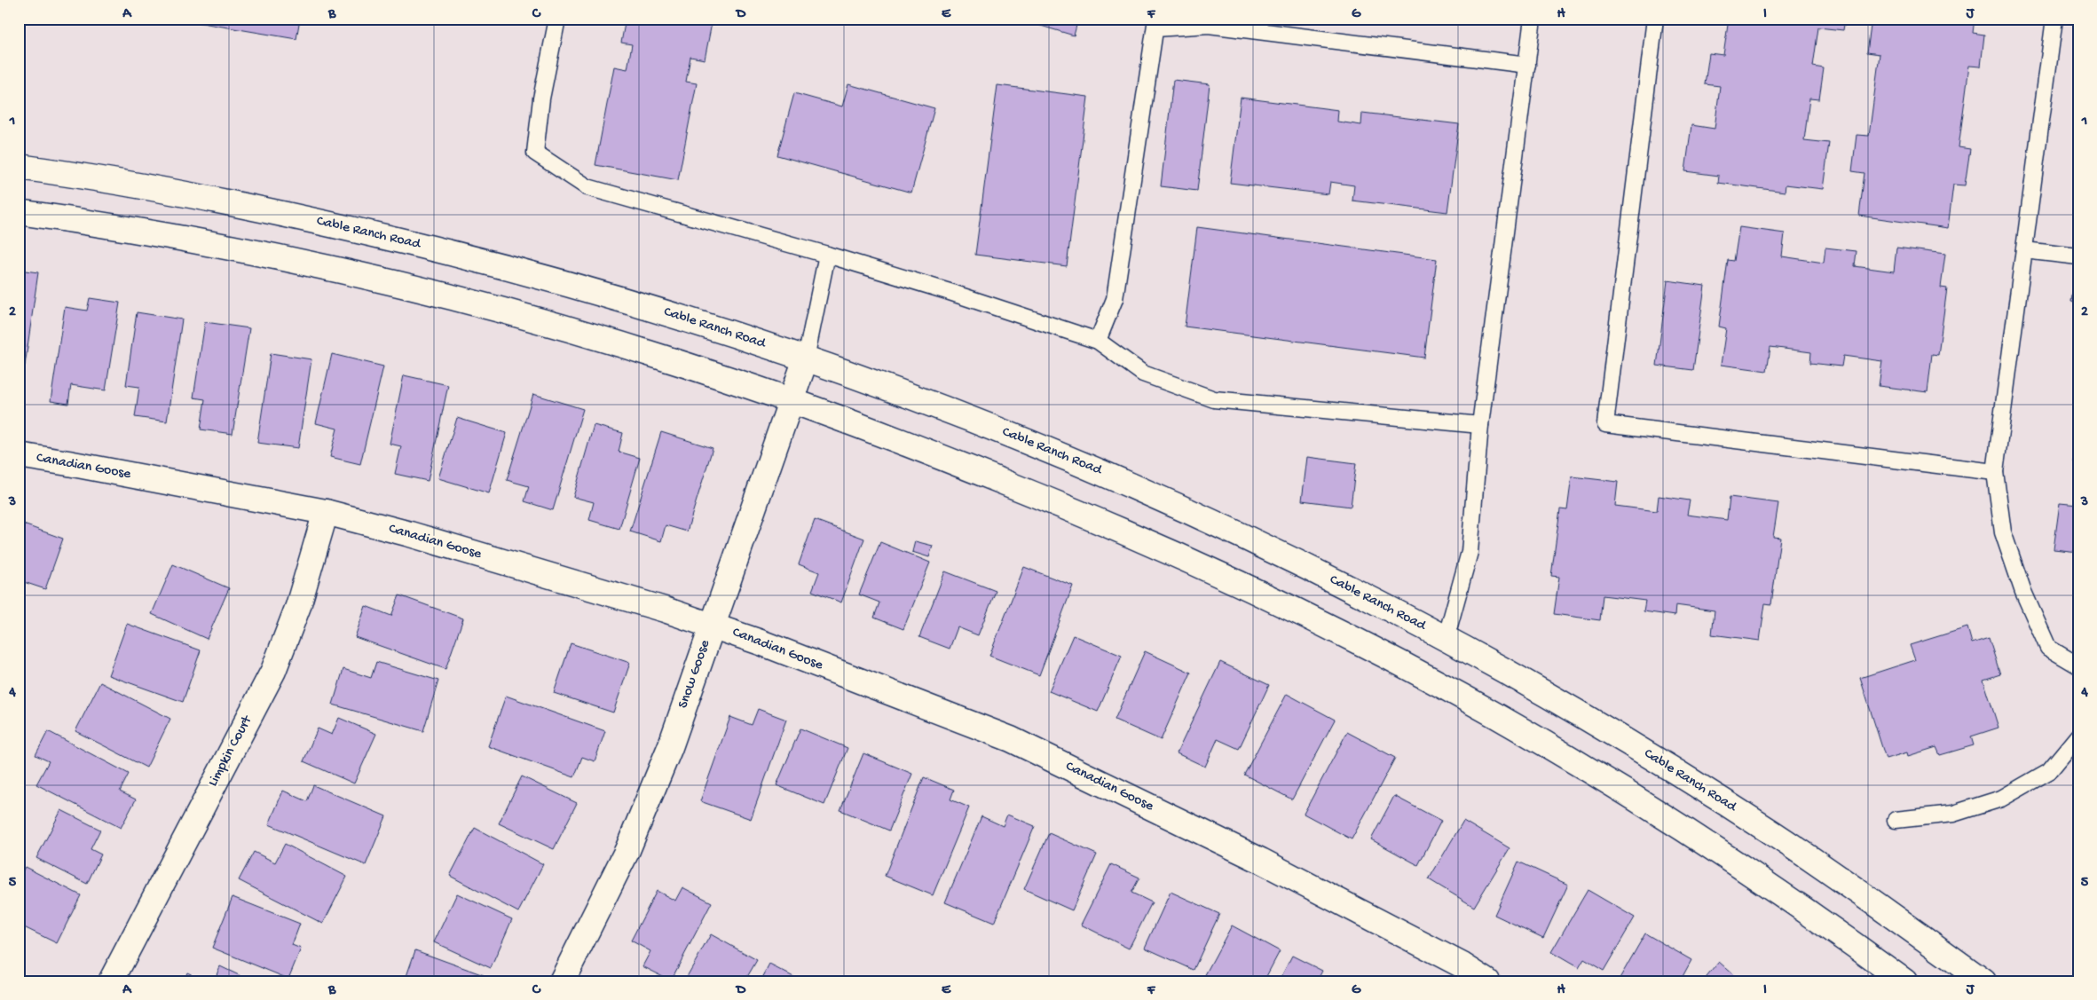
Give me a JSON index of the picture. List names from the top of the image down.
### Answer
{
  "streets": {
    "street": [
      "Cable Ranch Road",
      "Canadian Goose",
      "Snow Goose",
      "Limpkin Court"
    ]
  },
  "crossings": [
    ["Cable Ranch Road", "Snow Goose"],
    ["Canadian Goose", "Snow Goose"],
    ["Canadian Goose", "Limpkin Court"]
  ],
  "grid": {
    "columns": [
      "A",
      "B",
      "C",
      "D",
      "E",
      "F",
      "G",
      "H",
      "I",
      "J"
    ],
    "rows": [
      "1",
      "2",
      "3",
      "4",
      "5"
    ]
  }
}
